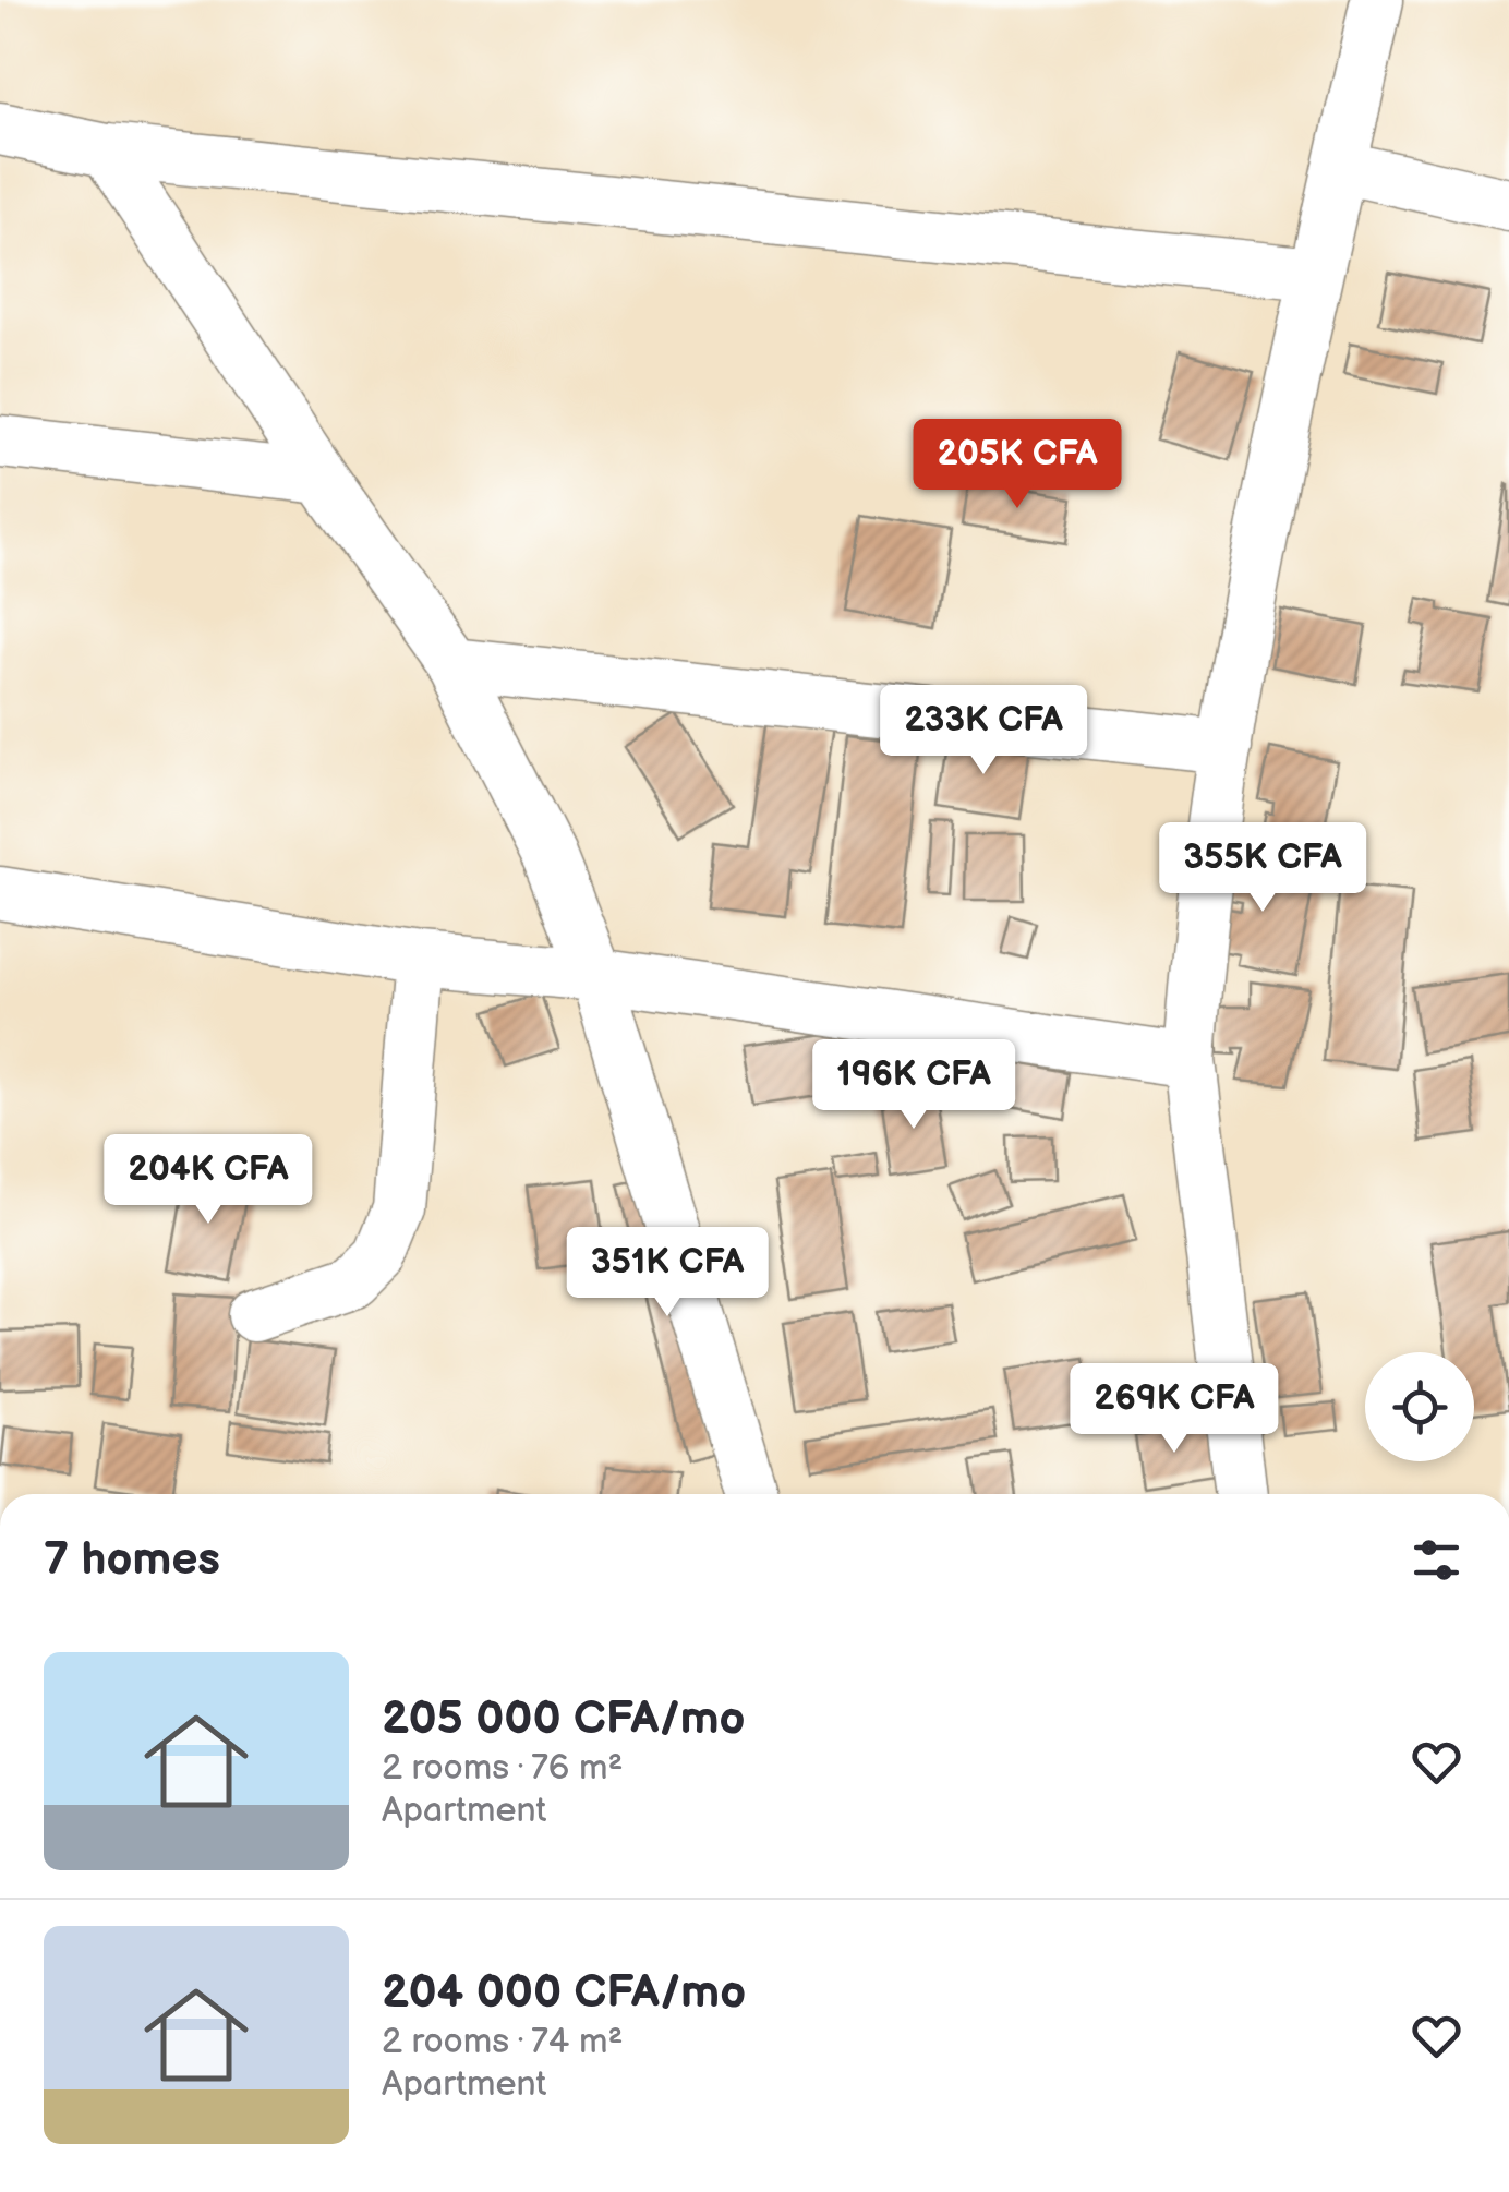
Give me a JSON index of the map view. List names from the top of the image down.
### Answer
{
  "page": {
    "price": [
      "205K CFA",
      "233K CFA",
      "355K CFA",
      "196K CFA",
      "204K CFA",
      "351K CFA",
      "269K CFA"
    ],
    "heading": "7 homes",
    "list": [
      {
        "name": "205 000 CFA/mo",
        "note": "2 rooms · 76 m² · Apartment"
      },
      {
        "name": "204 000 CFA/mo",
        "note": "2 rooms · 74 m² · Apartment"
      }
    ]
  }
}
